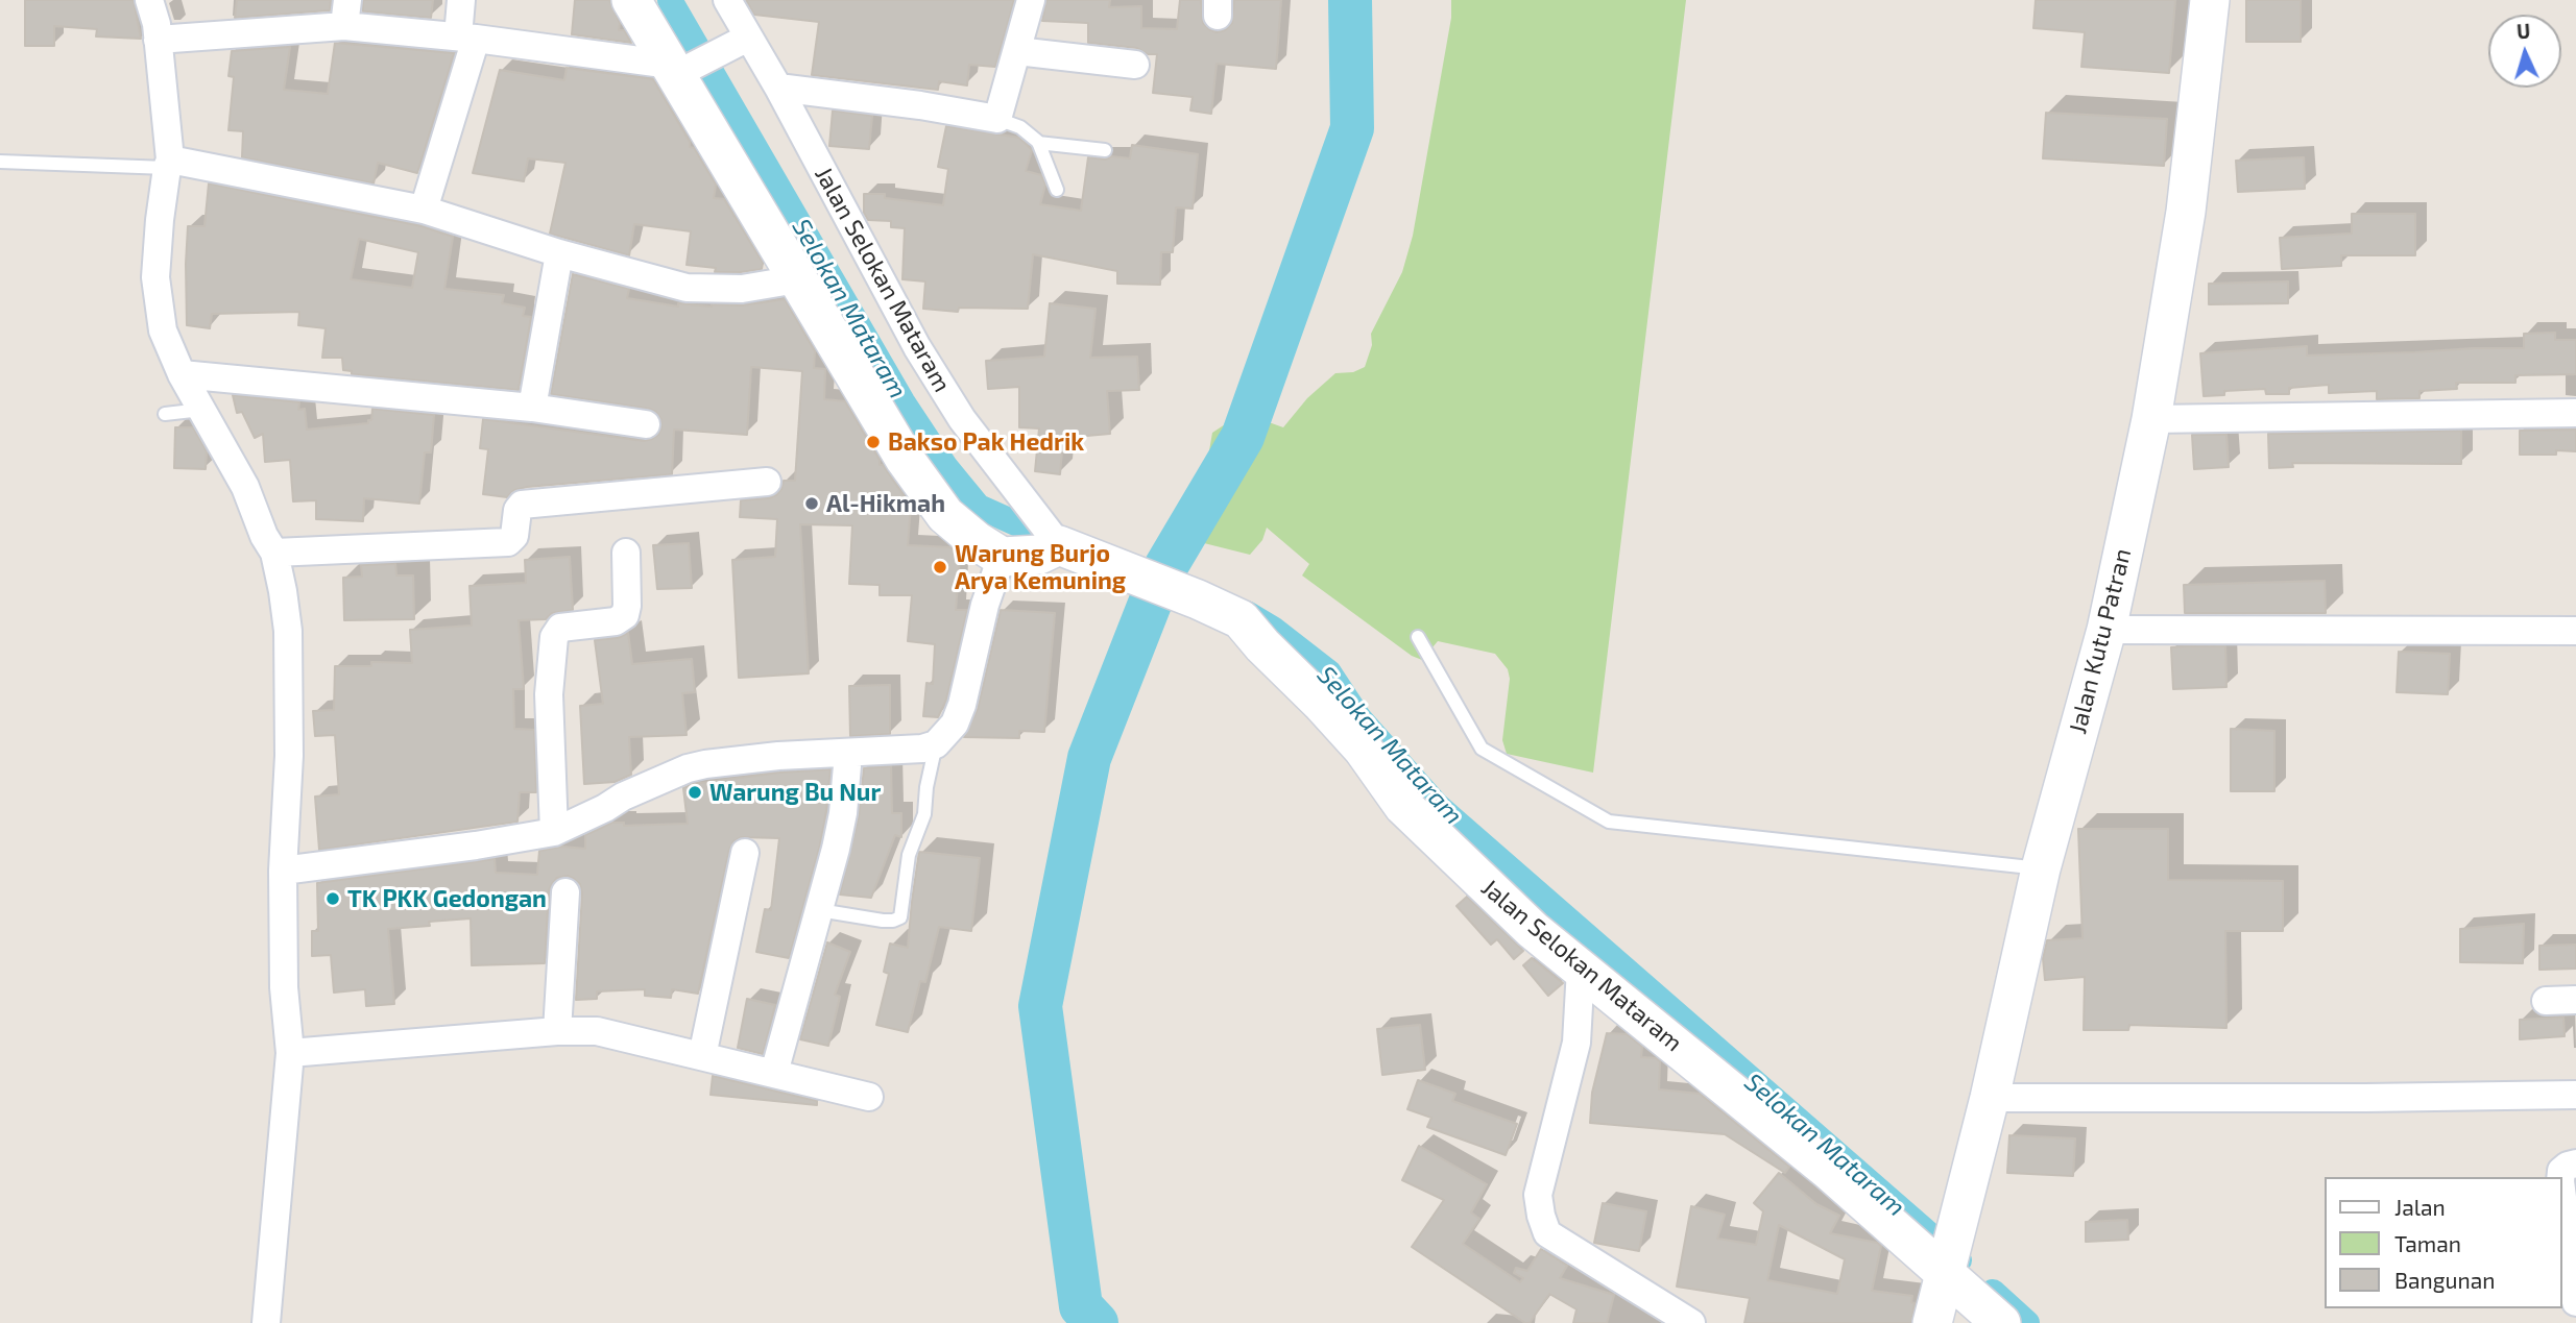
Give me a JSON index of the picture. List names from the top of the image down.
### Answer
{
  "streets": {
    "street": ["Jalan Selokan Mataram", "Jalan Kutu Patran"]
  },
  "crossings": [
    ["Jalan Selokan Mataram", "Jalan Kutu Patran"]
  ],
  "water": ["Selokan Mataram"],
  "places": [
    "Bakso Pak Hedrik",
    "Al-Hikmah",
    "Warung Burjo Arya Kemuning",
    "Warung Bu Nur",
    "TK PKK Gedongan"
  ],
  "legend": ["Jalan", "Taman", "Bangunan"],
  "north": "top"
}
